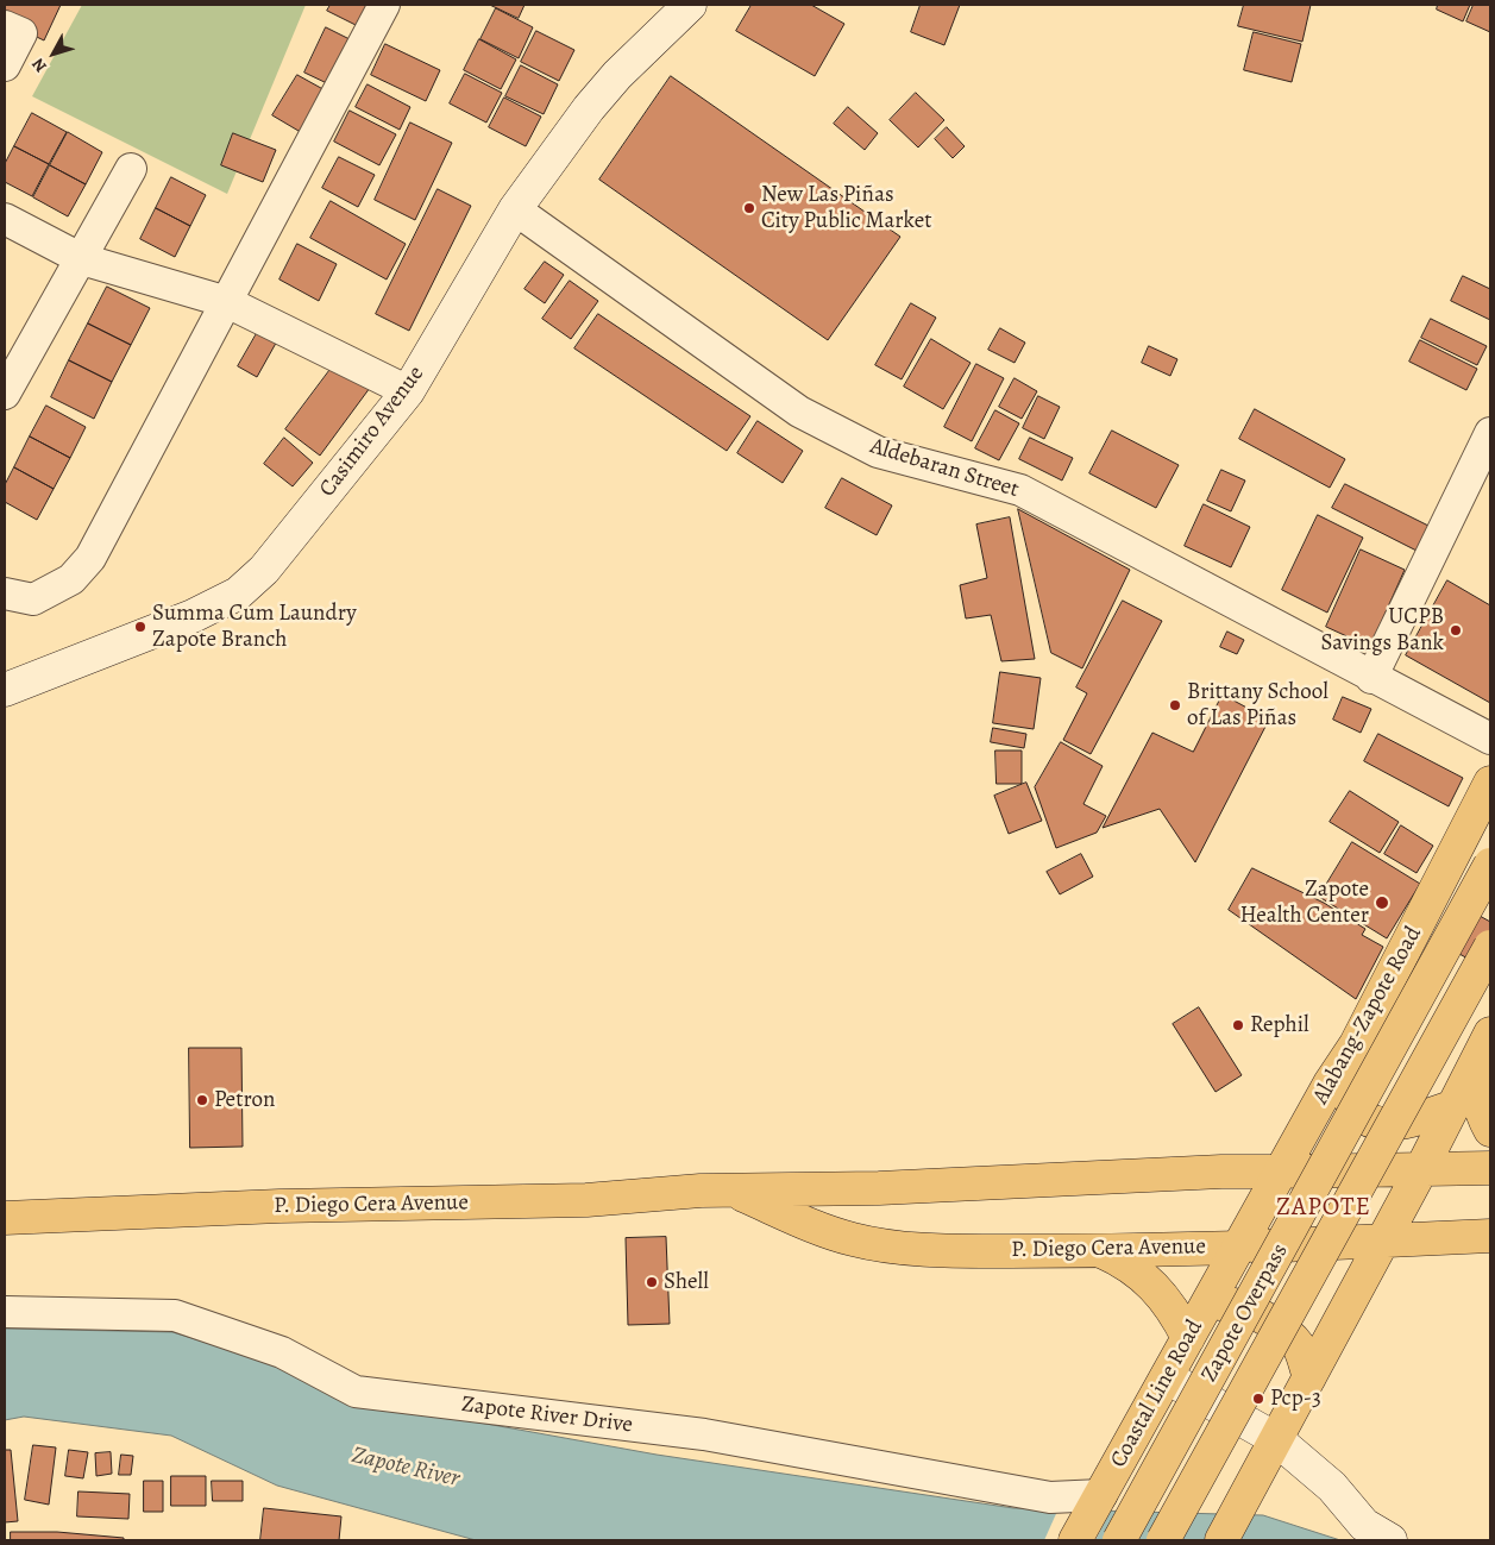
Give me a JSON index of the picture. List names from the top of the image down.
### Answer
{
  "streets": {
    "main road": [
      "Alabang-Zapote Road",
      "P. Diego Cera Avenue",
      "Zapote Overpass",
      "Coastal Line Road"
    ],
    "street": ["Casimiro Avenue", "Aldebaran Street", "Zapote River Drive"]
  },
  "crossings": [
    ["Casimiro Avenue", "Aldebaran Street"],
    ["Alabang-Zapote Road", "P. Diego Cera Avenue"],
    ["Alabang-Zapote Road", "Coastal Line Road"],
    ["P. Diego Cera Avenue", "Coastal Line Road"],
    ["Coastal Line Road", "Zapote River Drive"]
  ],
  "districts": ["ZAPOTE"],
  "water": ["Zapote River"],
  "places": [
    "New Las Piñas City Public Market",
    "Summa Cum Laundry Zapote Branch",
    "UCPB Savings Bank",
    "Brittany School of Las Piñas",
    "Zapote Health Center",
    "Rephil",
    "Petron",
    "Shell",
    "Pcp-3"
  ],
  "north": "bottom left"
}
